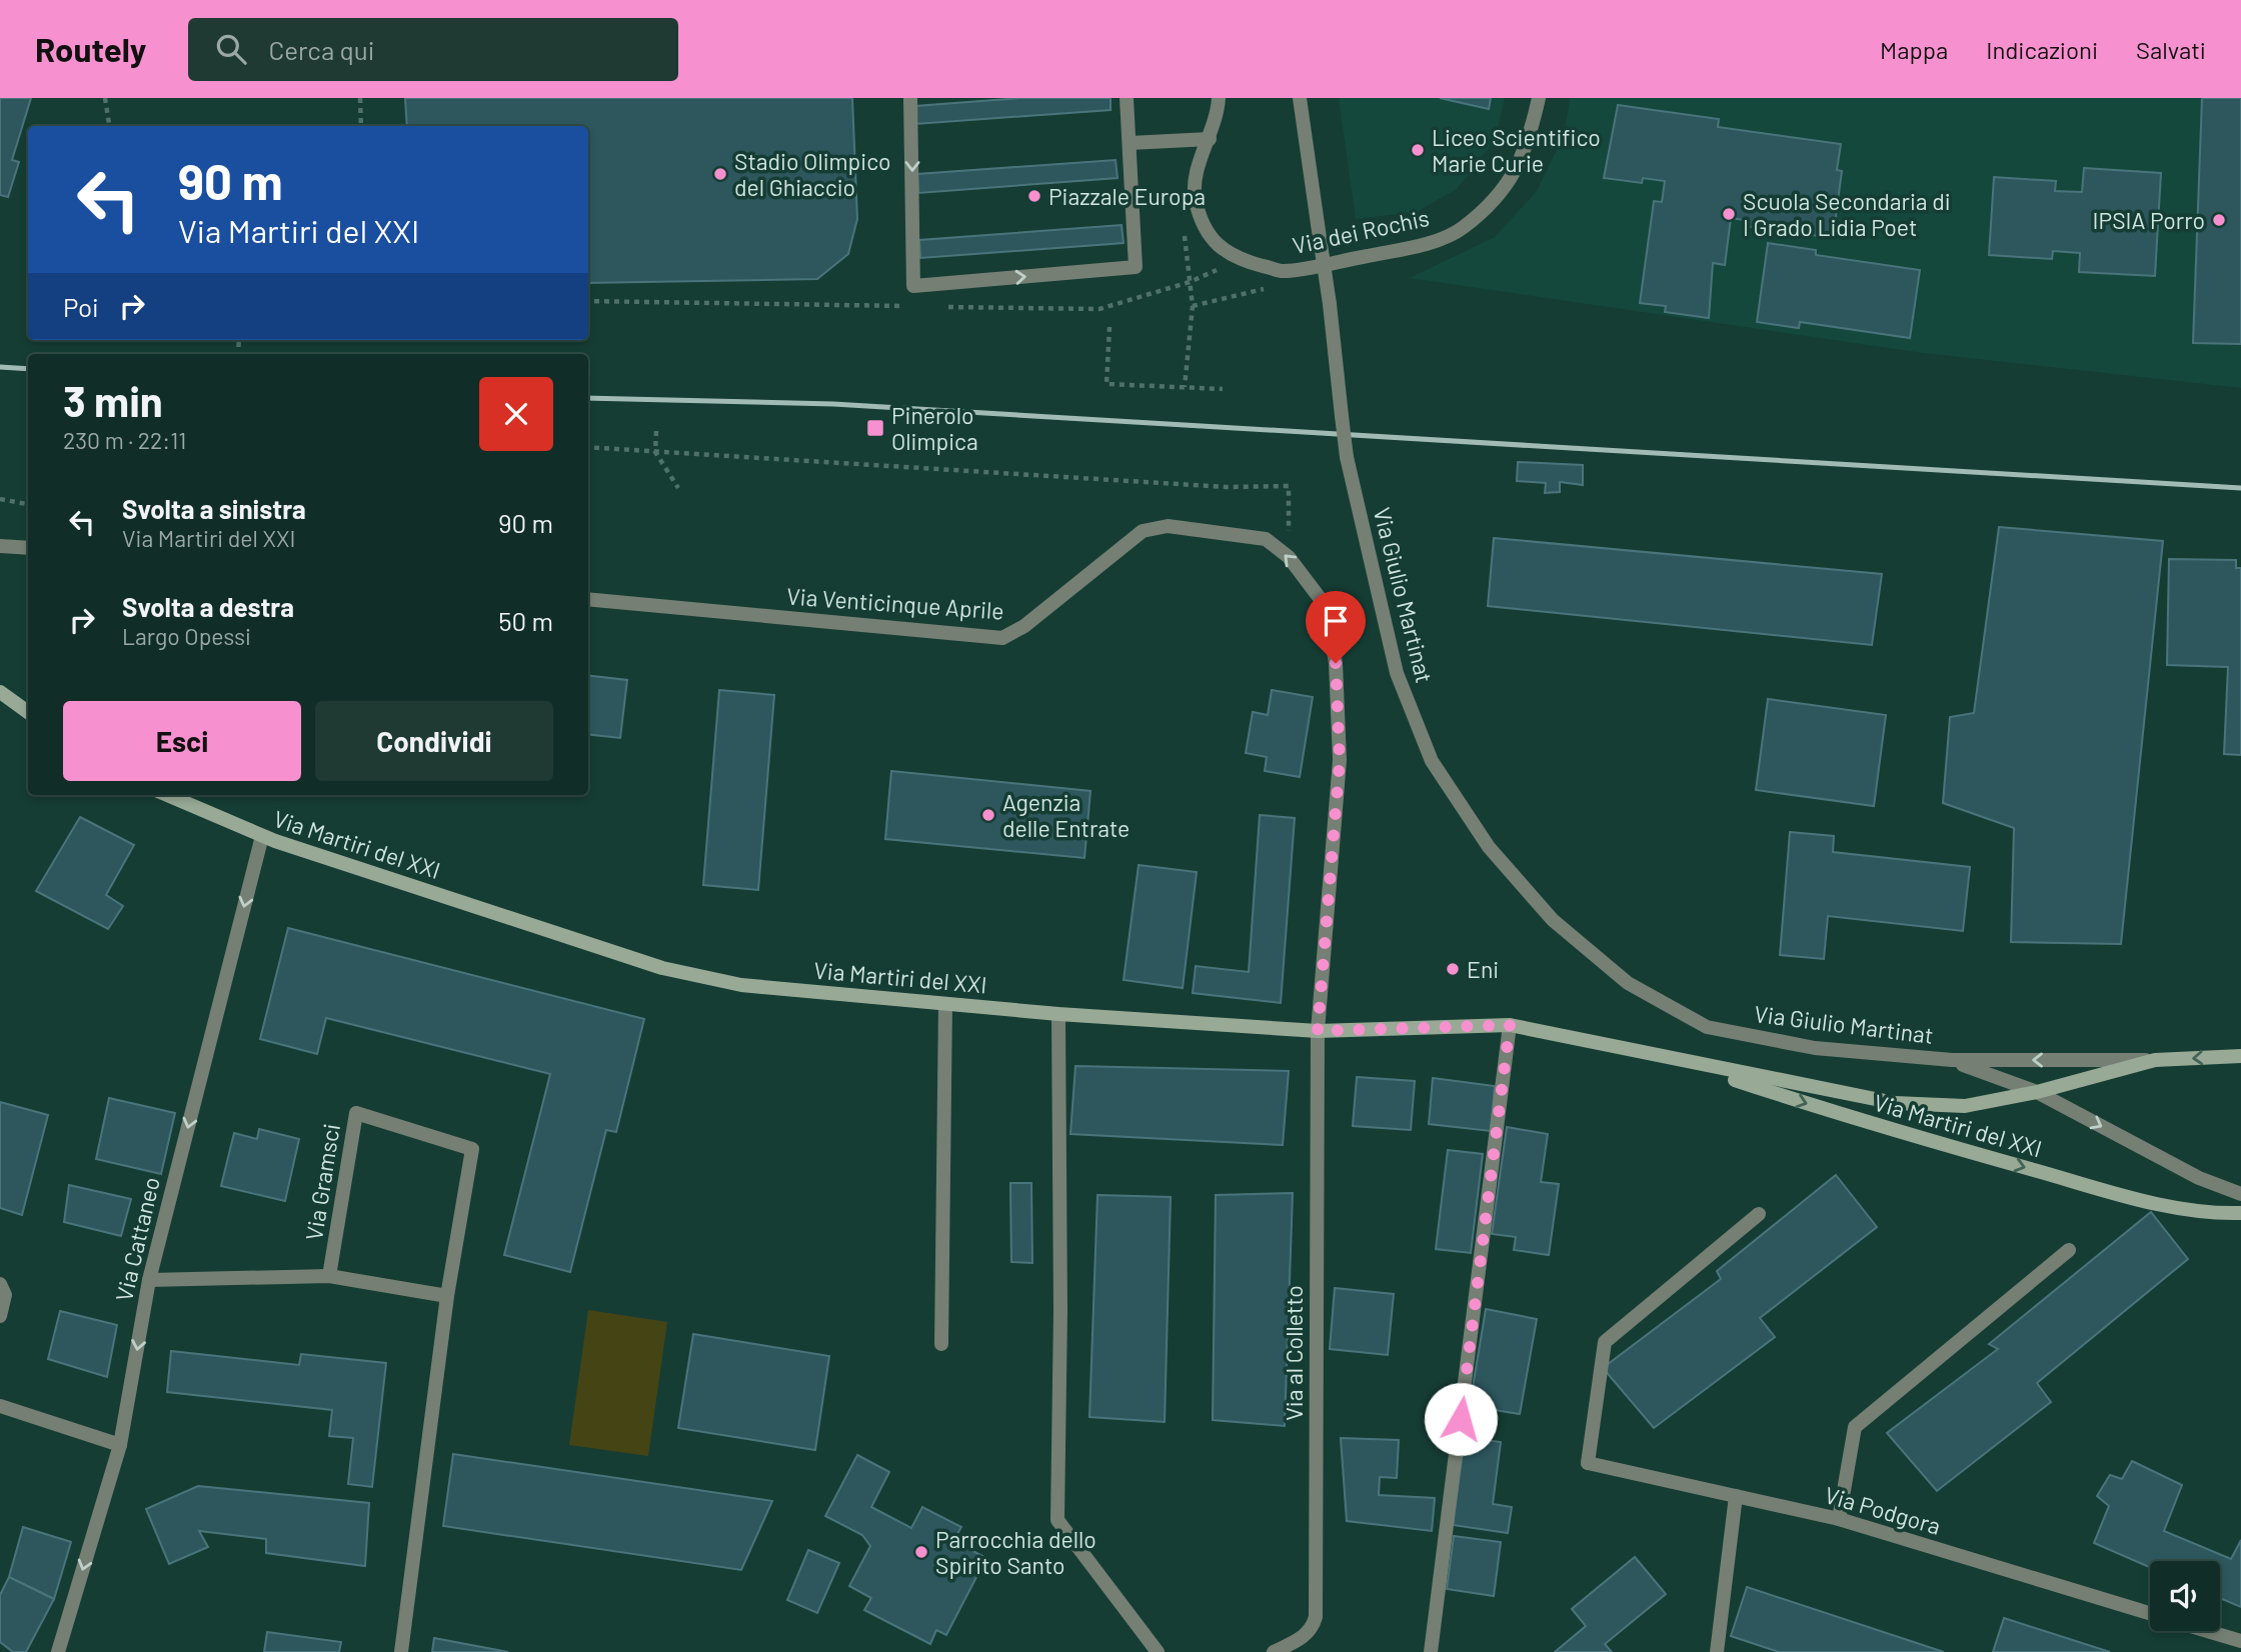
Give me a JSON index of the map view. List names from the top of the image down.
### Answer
{
  "streets": {
    "street": [
      "Via dei Rochis",
      "Via Giulio Martinat",
      "Via Venticinque Aprile",
      "Via Martiri del XXI",
      "Via Gramsci",
      "Via Cattaneo",
      "Via al Colletto",
      "Via Podgora"
    ]
  },
  "crossings": [
    ["Via Giulio Martinat", "Via Martiri del XXI"],
    ["Via Venticinque Aprile", "Via al Colletto"],
    ["Via Martiri del XXI", "Via Cattaneo"],
    ["Via Martiri del XXI", "Via al Colletto"]
  ],
  "one_way": ["Via Cattaneo", "Via al Colletto"],
  "places": {
    "other": [
      "Liceo Scientifico Marie Curie",
      "Stadio Olimpico del Ghiaccio",
      "Piazzale Europa",
      "Scuola Secondaria di I Grado Lidia Poet",
      "IPSIA Porro",
      "Agenzia delle Entrate",
      "Eni",
      "Parrocchia dello Spirito Santo"
    ],
    "transit": ["Pinerolo Olimpica"]
  },
  "page": {
    "header": "Routely",
    "search": "Cerca qui",
    "nav": ["Mappa", "Indicazioni", "Salvati"],
    "turn": ["90 m", "Via Martiri del XXI"],
    "then": "Poi",
    "heading": ["3 min", "230 m · 22:11"],
    "list": [
      {
        "name": "Svolta a sinistra",
        "note": "Via Martiri del XXI",
        "value": "90 m"
      },
      {
        "name": "Svolta a destra",
        "note": "Largo Opessi",
        "value": "50 m"
      }
    ],
    "buttons": ["Esci", "Condividi"]
  }
}
